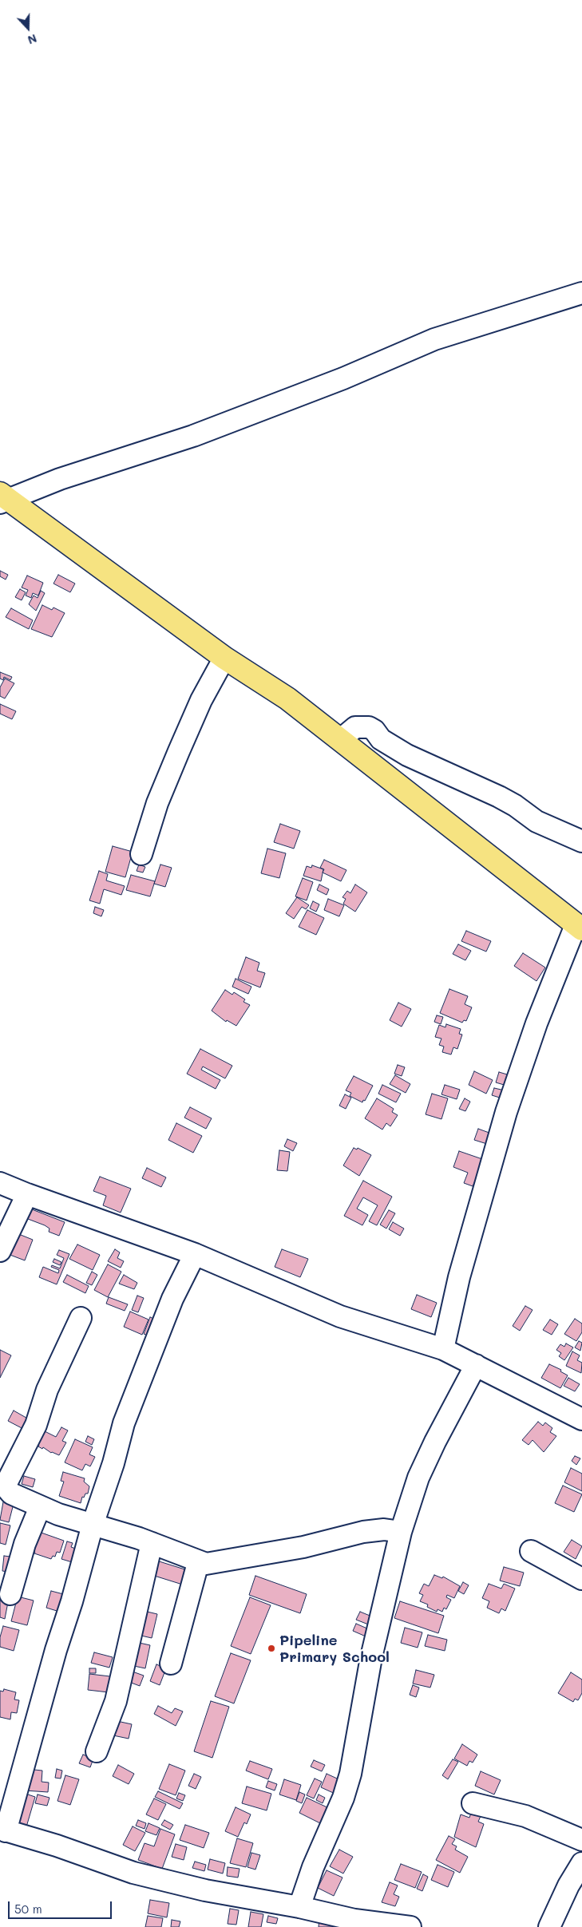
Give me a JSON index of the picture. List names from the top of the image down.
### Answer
{
  "places": ["Pipeline Primary School"],
  "scale_bar": "50 m",
  "north": "bottom"
}
